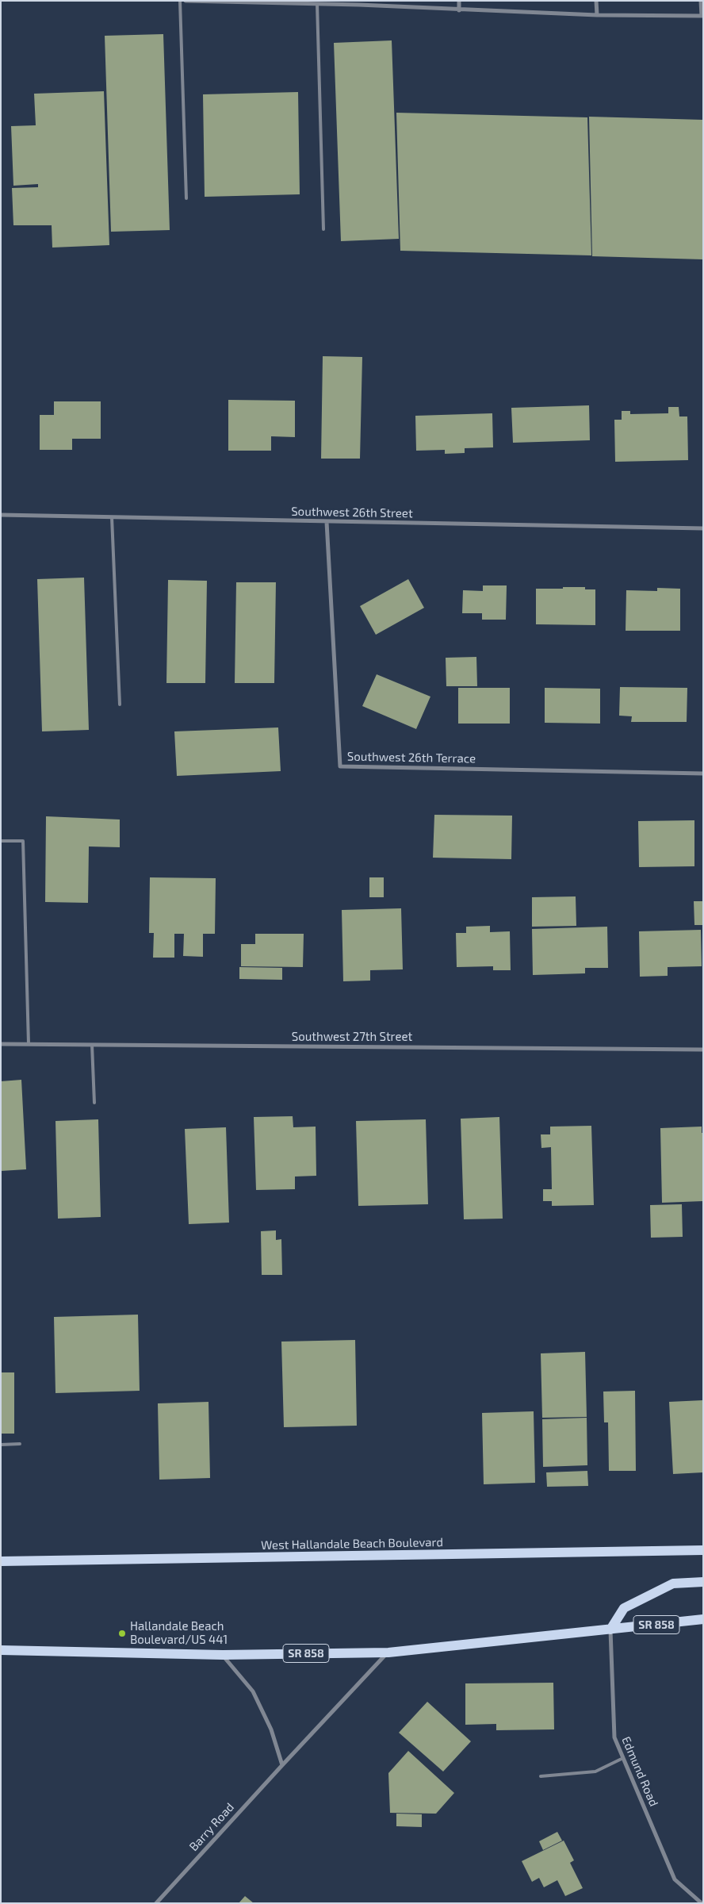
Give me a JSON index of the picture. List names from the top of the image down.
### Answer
{
  "streets": {
    "main road": ["West Hallandale Beach Boulevard", "SR 858"],
    "street": [
      "Southwest 26th Street",
      "Southwest 26th Terrace",
      "Southwest 27th Street",
      "Edmund Road",
      "Barry Road"
    ]
  },
  "crossings": [
    ["Southwest 26th Street", "Southwest 26th Terrace"],
    ["SR 858", "Edmund Road"],
    ["SR 858", "Barry Road"]
  ],
  "places": ["Hallandale Beach Boulevard/US 441"]
}
